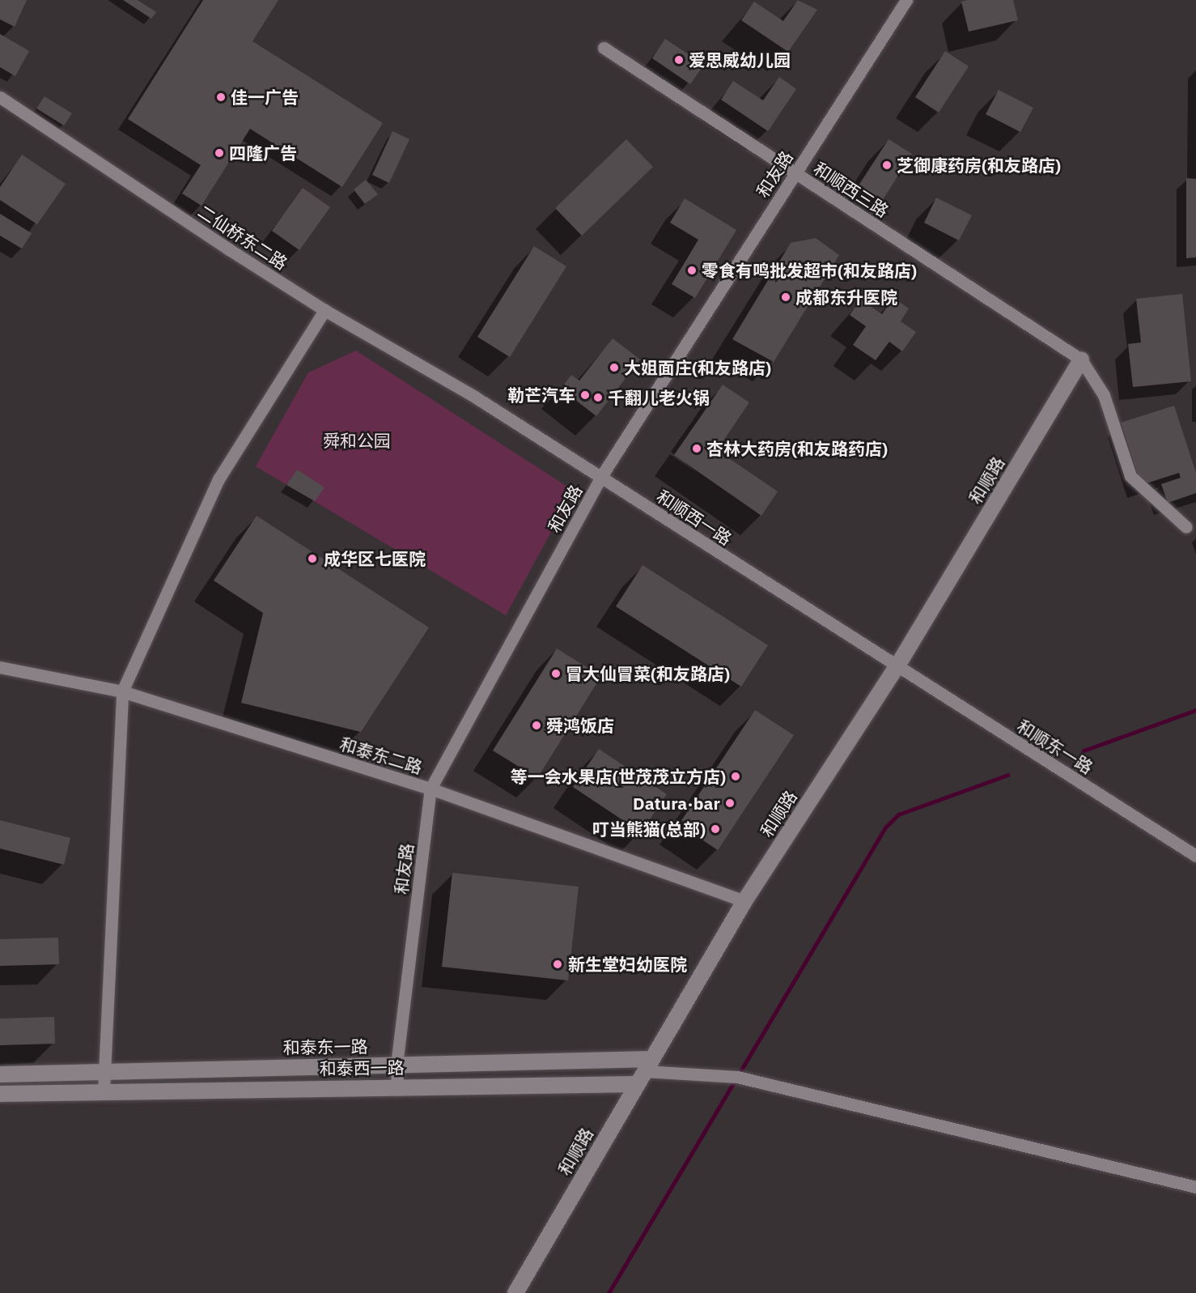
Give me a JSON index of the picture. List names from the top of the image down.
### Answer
{
  "streets": {
    "street": [
      "和友路",
      "和顺西三路",
      "二仙桥东二路",
      "和顺路",
      "和顺西一路",
      "和顺东一路",
      "和泰东二路",
      "和泰东一路",
      "和泰西一路"
    ]
  },
  "crossings": [
    ["和友路", "和顺西三路"],
    ["和友路", "和顺西一路"],
    ["和友路", "和泰东二路"],
    ["和友路", "和泰东一路"],
    ["和友路", "和泰西一路"],
    ["和顺西三路", "和顺路"],
    ["二仙桥东二路", "和顺西一路"],
    ["和顺路", "和顺西一路"],
    ["和顺路", "和顺东一路"],
    ["和顺路", "和泰东二路"],
    ["和顺路", "和泰东一路"],
    ["和顺路", "和泰西一路"],
    ["和顺西一路", "和顺东一路"],
    ["和泰东一路", "和泰西一路"]
  ],
  "parks": ["舜和公园"],
  "places": [
    "爱思威幼儿园",
    "佳一广告",
    "四隆广告",
    "芝御康药房(和友路店)",
    "零食有鸣批发超市(和友路店)",
    "成都东升医院",
    "大姐面庄(和友路店)",
    "勒芒汽车",
    "千翻儿老火锅",
    "杏林大药房(和友路药店)",
    "成华区七医院",
    "冒大仙冒菜(和友路店)",
    "舜鸿饭店",
    "等一会水果店(世茂茂立方店)",
    "Datura·bar",
    "叮当熊猫(总部)",
    "新生堂妇幼医院"
  ]
}
